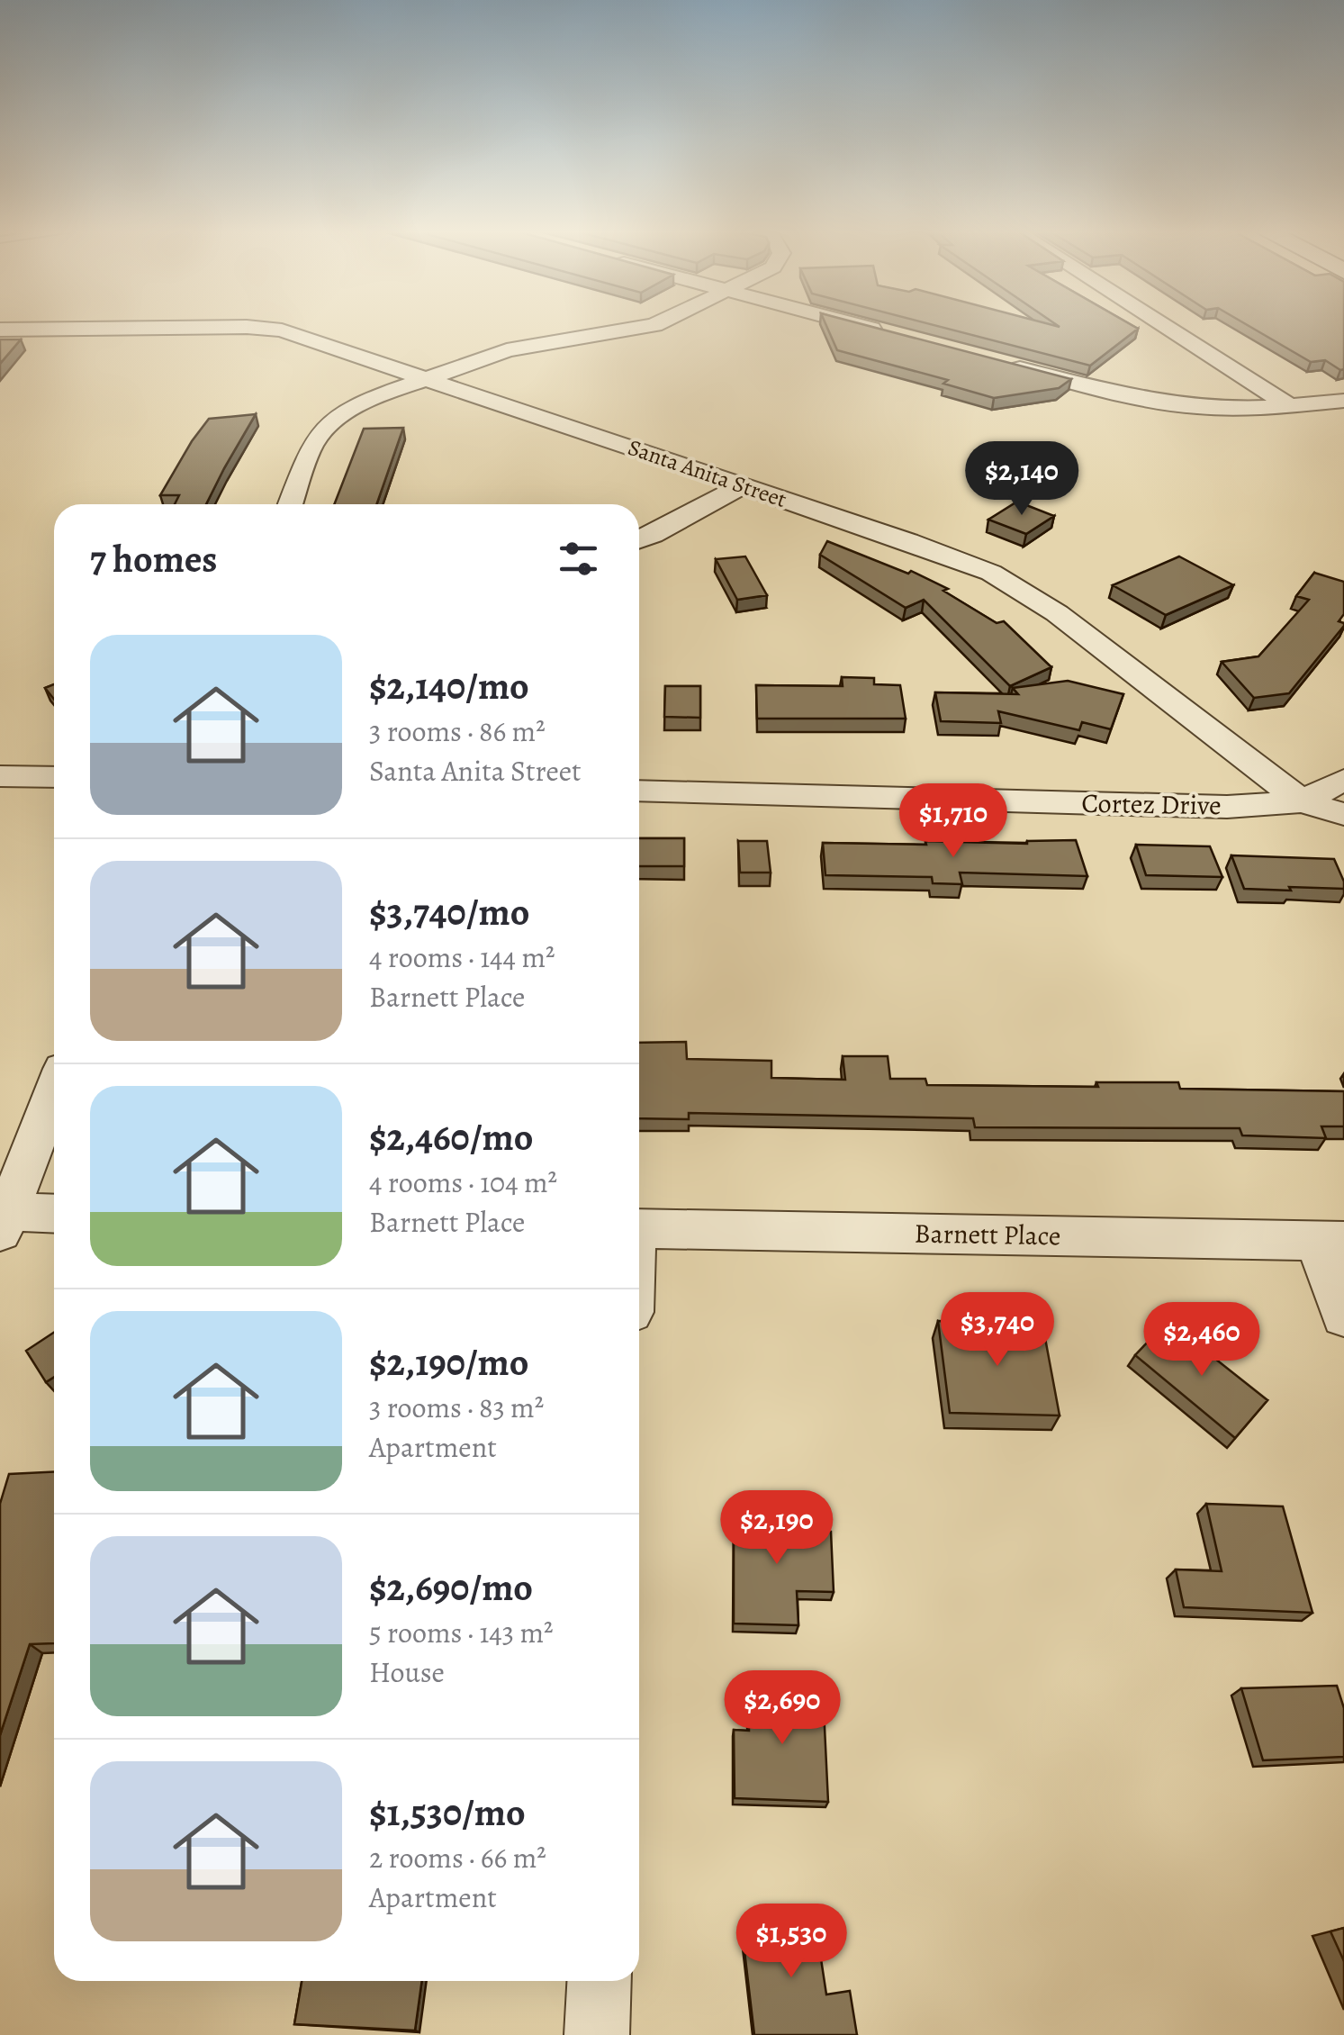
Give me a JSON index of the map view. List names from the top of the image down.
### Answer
{
  "streets": {
    "street": ["Santa Anita Street", "Cortez Drive", "Barnett Place"]
  },
  "crossings": [
    ["Santa Anita Street", "Cortez Drive"]
  ],
  "page": {
    "price": [
      "$2,140",
      "$1,710",
      "$3,740",
      "$2,460",
      "$2,190",
      "$2,690",
      "$1,530"
    ],
    "heading": "7 homes",
    "list": [
      {
        "name": "$2,140/mo",
        "note": "3 rooms · 86 m² · Santa Anita Street"
      },
      {
        "name": "$3,740/mo",
        "note": "4 rooms · 144 m² · Barnett Place"
      },
      {
        "name": "$2,460/mo",
        "note": "4 rooms · 104 m² · Barnett Place"
      },
      {
        "name": "$2,190/mo",
        "note": "3 rooms · 83 m² · Apartment"
      },
      {
        "name": "$2,690/mo",
        "note": "5 rooms · 143 m² · House"
      },
      {
        "name": "$1,530/mo",
        "note": "2 rooms · 66 m² · Apartment"
      }
    ]
  }
}
